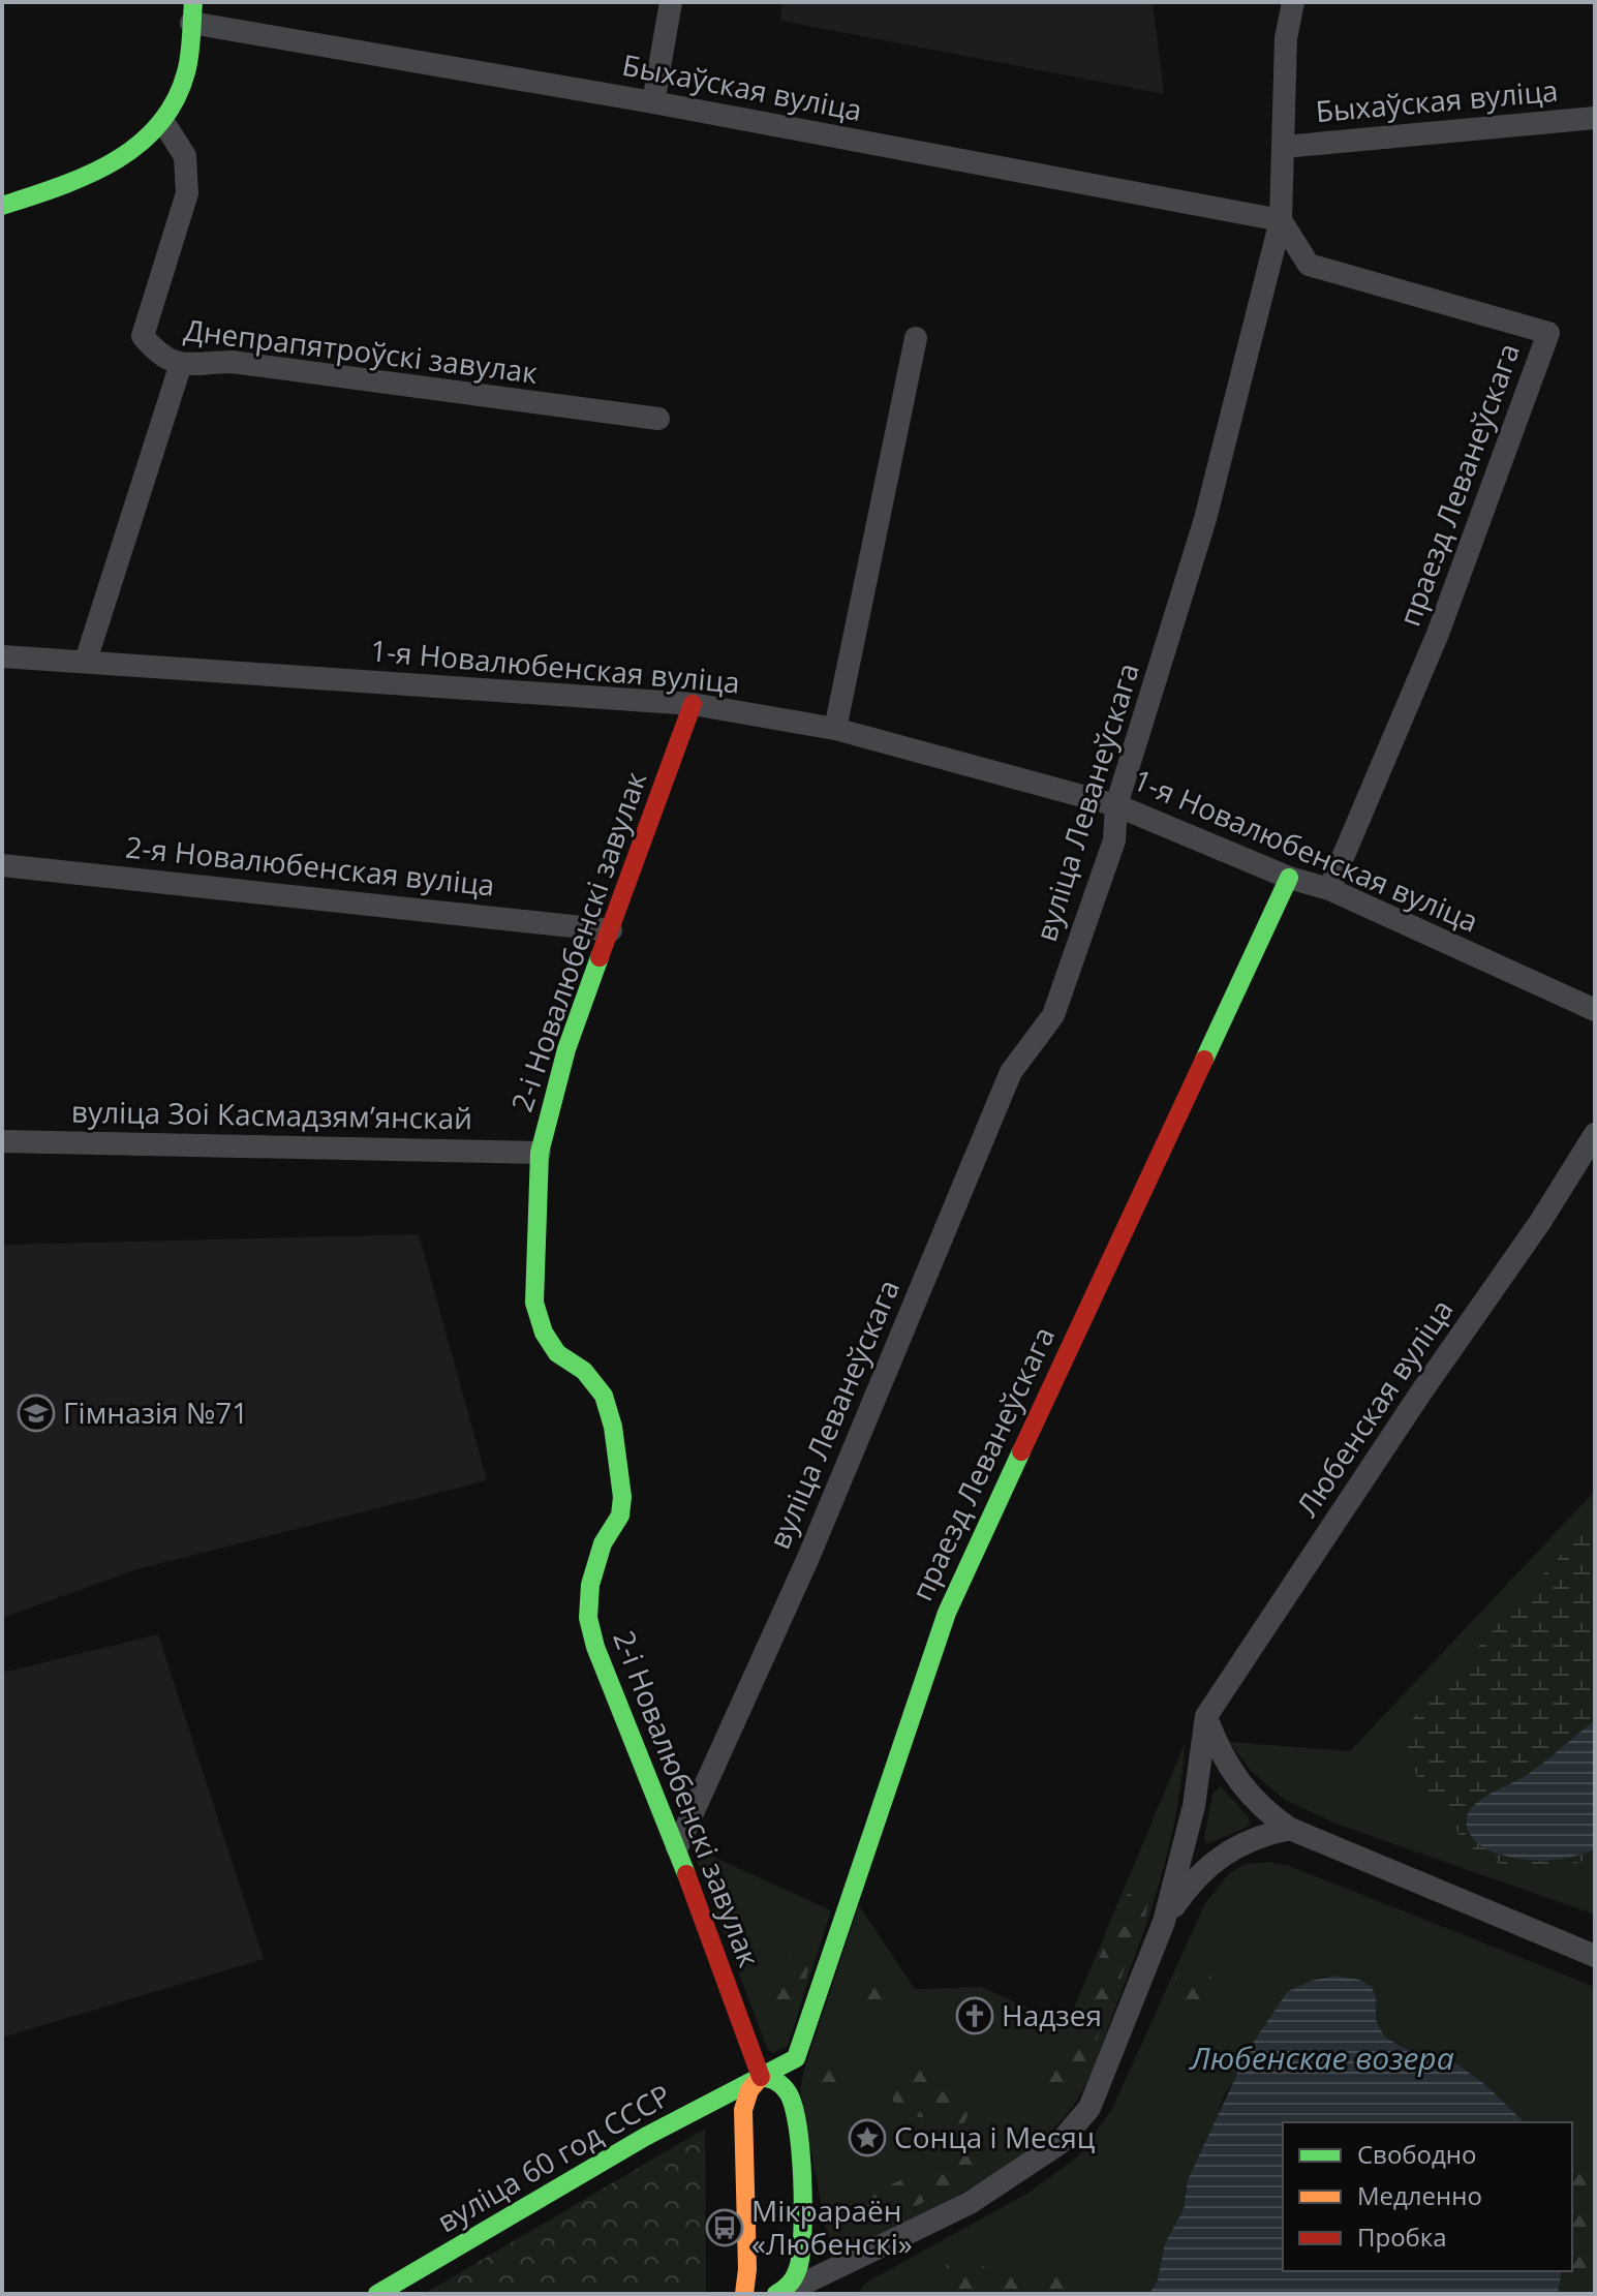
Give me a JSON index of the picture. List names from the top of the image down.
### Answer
{
  "streets": {
    "street": [
      "Быхаўская вуліца",
      "Днепрапятроўскі завулак",
      "праезд Леванеўскага",
      "1-я Новалюбенская вуліца",
      "вуліца Леванеўскага",
      "2-я Новалюбенская вуліца",
      "2-і Новалюбенскі завулак",
      "вуліца Зоі Касмадзямʼянскай",
      "Любенская вуліца",
      "вуліца 60 год СССР"
    ]
  },
  "crossings": [
    ["Быхаўская вуліца", "праезд Леванеўскага"],
    ["Быхаўская вуліца", "вуліца Леванеўскага"],
    ["праезд Леванеўскага", "1-я Новалюбенская вуліца"],
    ["праезд Леванеўскага", "вуліца Леванеўскага"],
    ["праезд Леванеўскага", "2-і Новалюбенскі завулак"],
    ["праезд Леванеўскага", "вуліца 60 год СССР"],
    ["1-я Новалюбенская вуліца", "вуліца Леванеўскага"],
    ["1-я Новалюбенская вуліца", "2-і Новалюбенскі завулак"],
    ["вуліца Леванеўскага", "2-і Новалюбенскі завулак"],
    ["2-я Новалюбенская вуліца", "2-і Новалюбенскі завулак"],
    ["2-і Новалюбенскі завулак", "вуліца Зоі Касмадзямʼянскай"],
    ["2-і Новалюбенскі завулак", "вуліца 60 год СССР"]
  ],
  "water": ["Любенскае возера"],
  "places": {
    "school or university": ["Гімназія №71"],
    "church": ["Надзея"],
    "place": ["Сонца і Месяц"],
    "bus stop": ["Мікрараён «Любенскі»"]
  },
  "legend": ["Свободно", "Медленно", "Пробка"]
}
